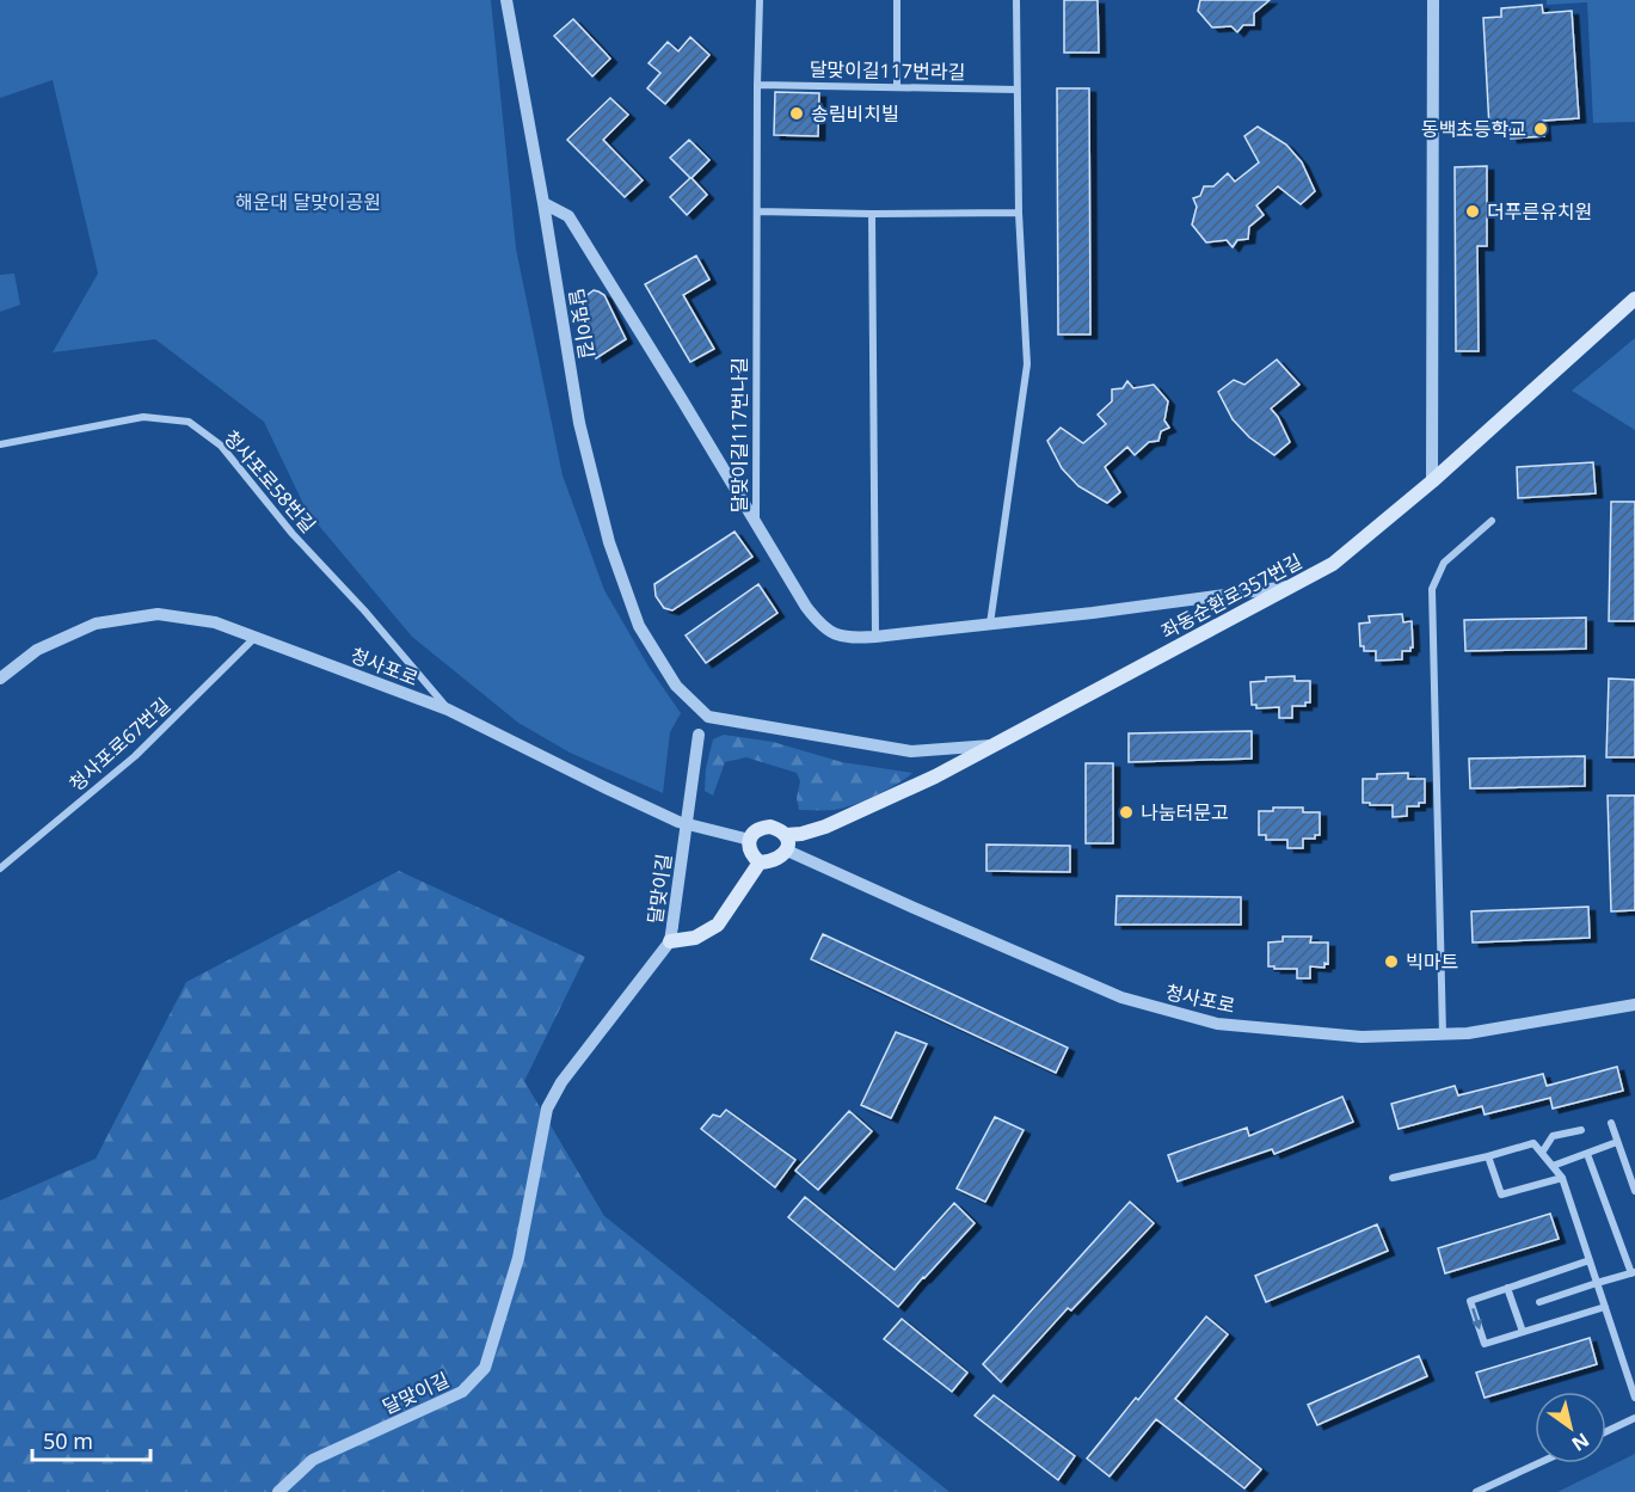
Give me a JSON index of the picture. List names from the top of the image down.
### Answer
{
  "streets": {
    "main road": ["좌동순환로357번길"],
    "street": [
      "달맞이길117번라길",
      "달맞이길",
      "달맞이길117번나길",
      "청사포로58번길",
      "청사포로",
      "청사포로67번길"
    ]
  },
  "crossings": [
    ["달맞이길117번라길", "달맞이길117번나길"],
    ["달맞이길", "달맞이길117번나길"],
    ["달맞이길117번나길", "좌동순환로357번길"],
    ["청사포로58번길", "청사포로"],
    ["좌동순환로357번길", "청사포로"],
    ["청사포로", "청사포로67번길"]
  ],
  "parks": ["해운대 달맞이공원"],
  "places": [
    "송림비치빌",
    "동백초등학교",
    "더푸른유치원",
    "나눔터문고",
    "빅마트"
  ],
  "scale_bar": "50 m",
  "north": "bottom right"
}
